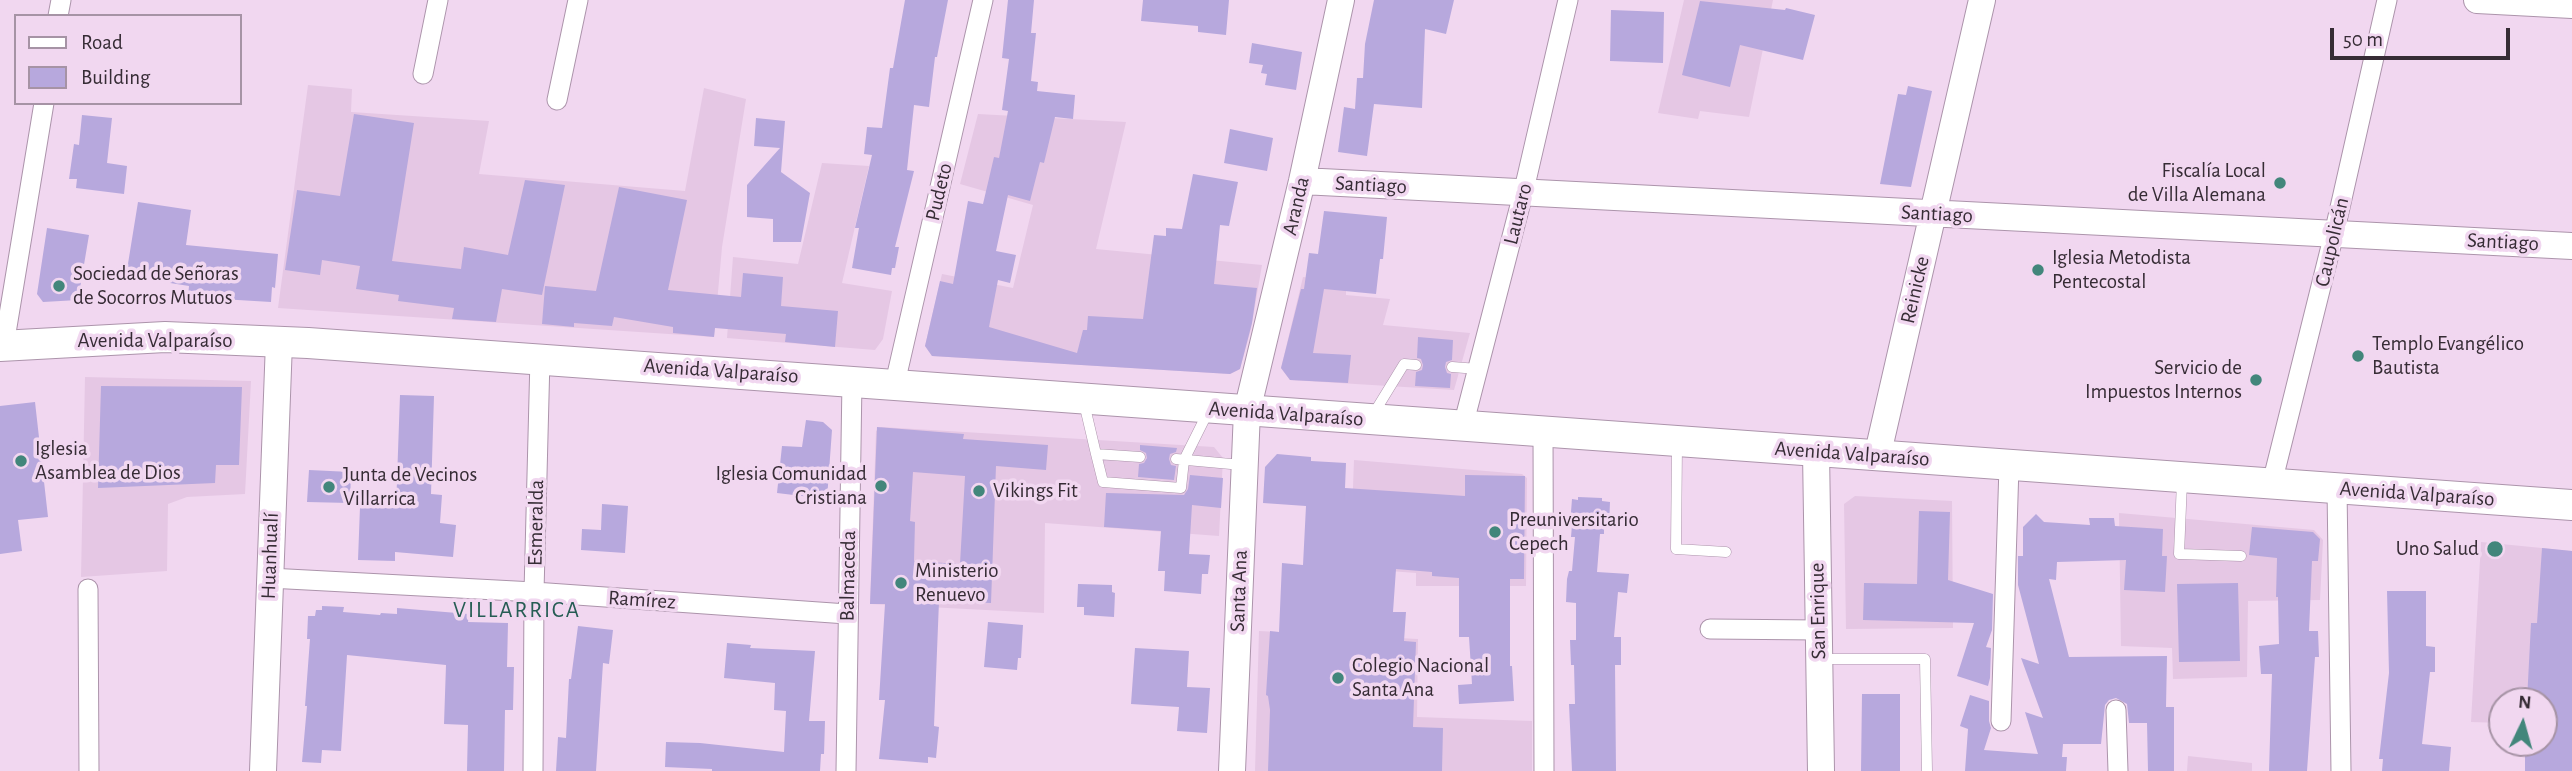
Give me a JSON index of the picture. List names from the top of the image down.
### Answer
{
  "streets": {
    "main road": ["Avenida Valparaíso"],
    "street": [
      "Santiago",
      "Pudeto",
      "Aranda",
      "Lautaro",
      "Caupolicán",
      "Reinicke",
      "Esmeralda",
      "Huanhualí",
      "Balmaceda",
      "Santa Ana",
      "Ramírez",
      "San Enrique"
    ]
  },
  "crossings": [
    ["Santiago", "Aranda"],
    ["Santiago", "Lautaro"],
    ["Santiago", "Caupolicán"],
    ["Santiago", "Reinicke"],
    ["Pudeto", "Avenida Valparaíso"],
    ["Aranda", "Avenida Valparaíso"],
    ["Aranda", "Santa Ana"],
    ["Lautaro", "Avenida Valparaíso"],
    ["Caupolicán", "Avenida Valparaíso"],
    ["Reinicke", "Avenida Valparaíso"],
    ["Avenida Valparaíso", "Esmeralda"],
    ["Avenida Valparaíso", "Huanhualí"],
    ["Avenida Valparaíso", "Balmaceda"],
    ["Avenida Valparaíso", "Santa Ana"],
    ["Avenida Valparaíso", "San Enrique"],
    ["Esmeralda", "Ramírez"],
    ["Huanhualí", "Ramírez"],
    ["Balmaceda", "Ramírez"]
  ],
  "districts": ["VILLARRICA"],
  "places": [
    "Fiscalía Local de Villa Alemana",
    "Iglesia Metodista Pentecostal",
    "Sociedad de Señoras de Socorros Mutuos",
    "Templo Evangélico Bautista",
    "Servicio de Impuestos Internos",
    "Iglesia Asamblea de Dios",
    "Iglesia Comunidad Cristiana",
    "Junta de Vecinos Villarrica",
    "Vikings Fit",
    "Preuniversitario Cepech",
    "Uno Salud",
    "Ministerio Renuevo",
    "Colegio Nacional Santa Ana"
  ],
  "legend": ["Road", "Building"],
  "scale_bar": "50 m",
  "north": "top"
}
